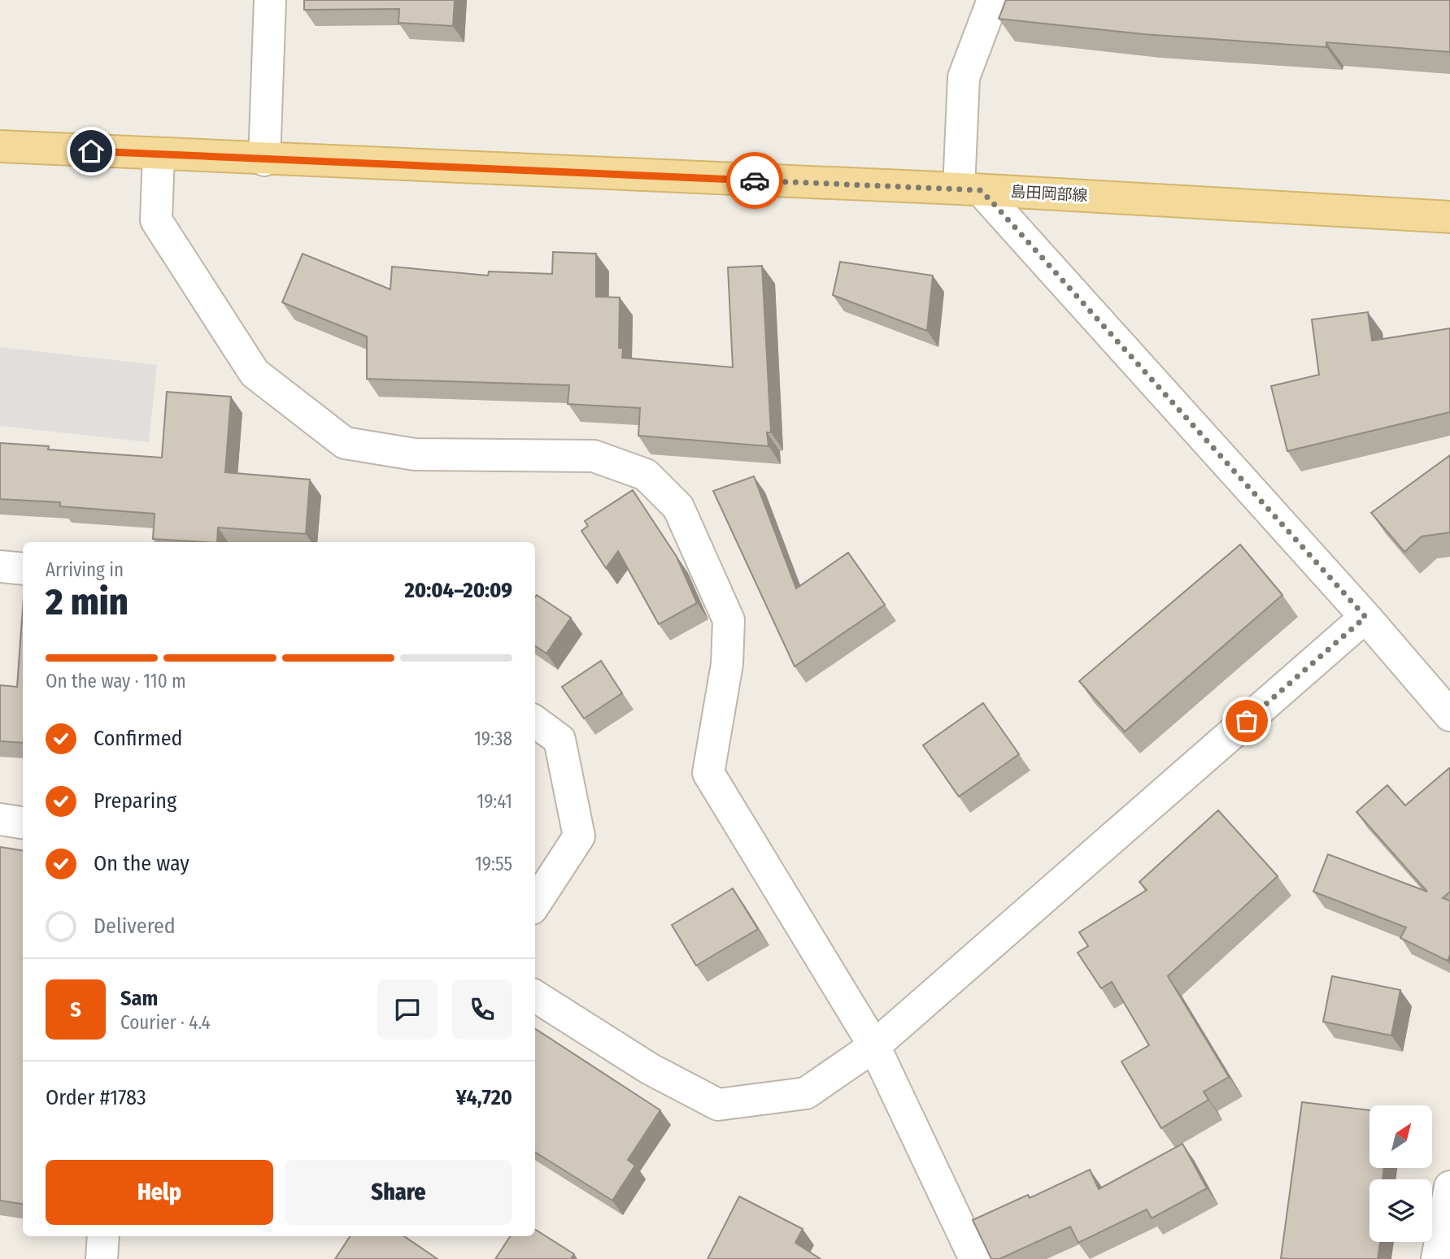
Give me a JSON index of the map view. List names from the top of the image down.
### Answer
{
  "streets": {
    "main road": ["島田岡部線"]
  },
  "north": "top right",
  "page": {
    "heading": ["2 min", "Arriving in", "20:04–20:09"],
    "panel": [
      "Sam",
      "Courier · 4.4",
      "Order #1783",
      "¥4,720"
    ],
    "bar": "On the way · 110 m",
    "list": [
      ["Confirmed", "19:38"],
      ["Preparing", "19:41"],
      ["On the way", "19:55"],
      "Delivered"
    ],
    "round": "S",
    "buttons": ["Help", "Share"]
  }
}
